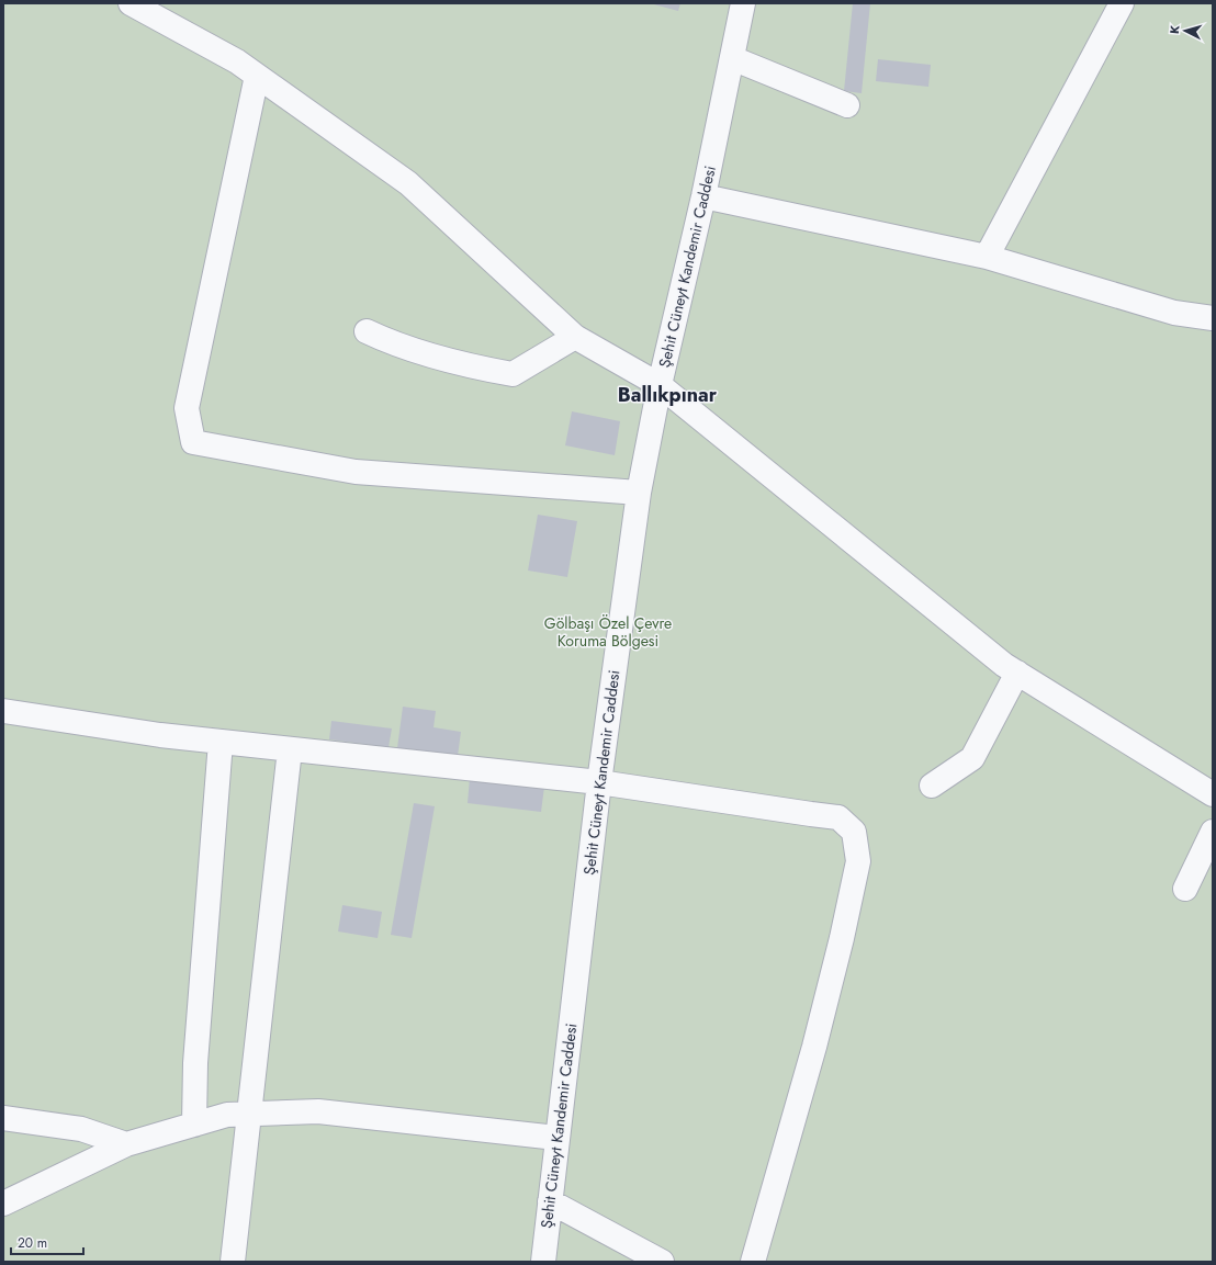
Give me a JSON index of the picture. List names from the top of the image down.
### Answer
{
  "streets": {
    "street": ["Şehit Cüneyt Kandemir Caddesi"]
  },
  "districts": ["Ballıkpınar"],
  "parks": ["Gölbaşı Özel Çevre Koruma Bölgesi"],
  "scale_bar": "20 m",
  "north": "left"
}
